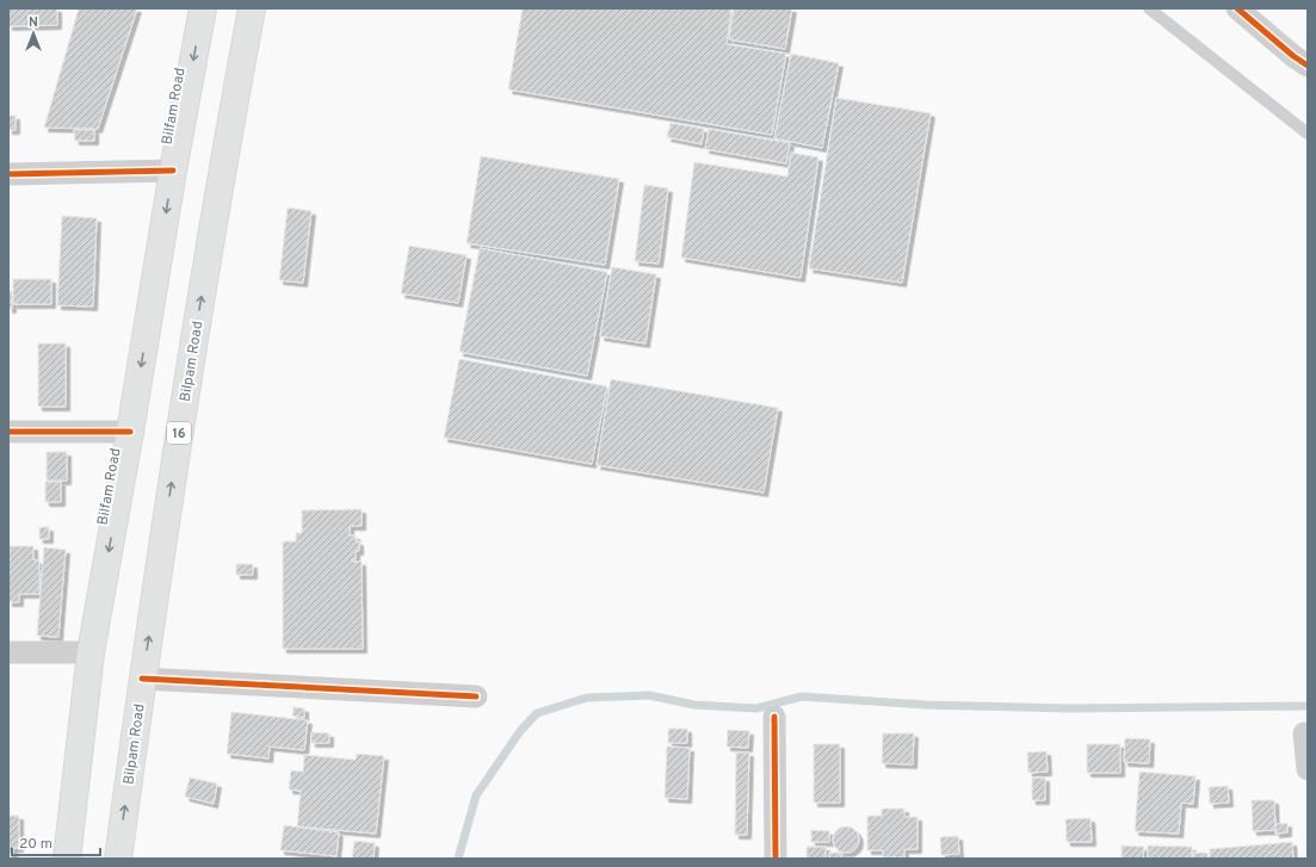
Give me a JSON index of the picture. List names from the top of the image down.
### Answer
{
  "streets": {
    "main road": ["Bilfam Road", "Bilpam Road", "16"]
  },
  "one_way": ["Bilfam Road", "Bilpam Road"],
  "scale_bar": "20 m",
  "north": "top"
}
